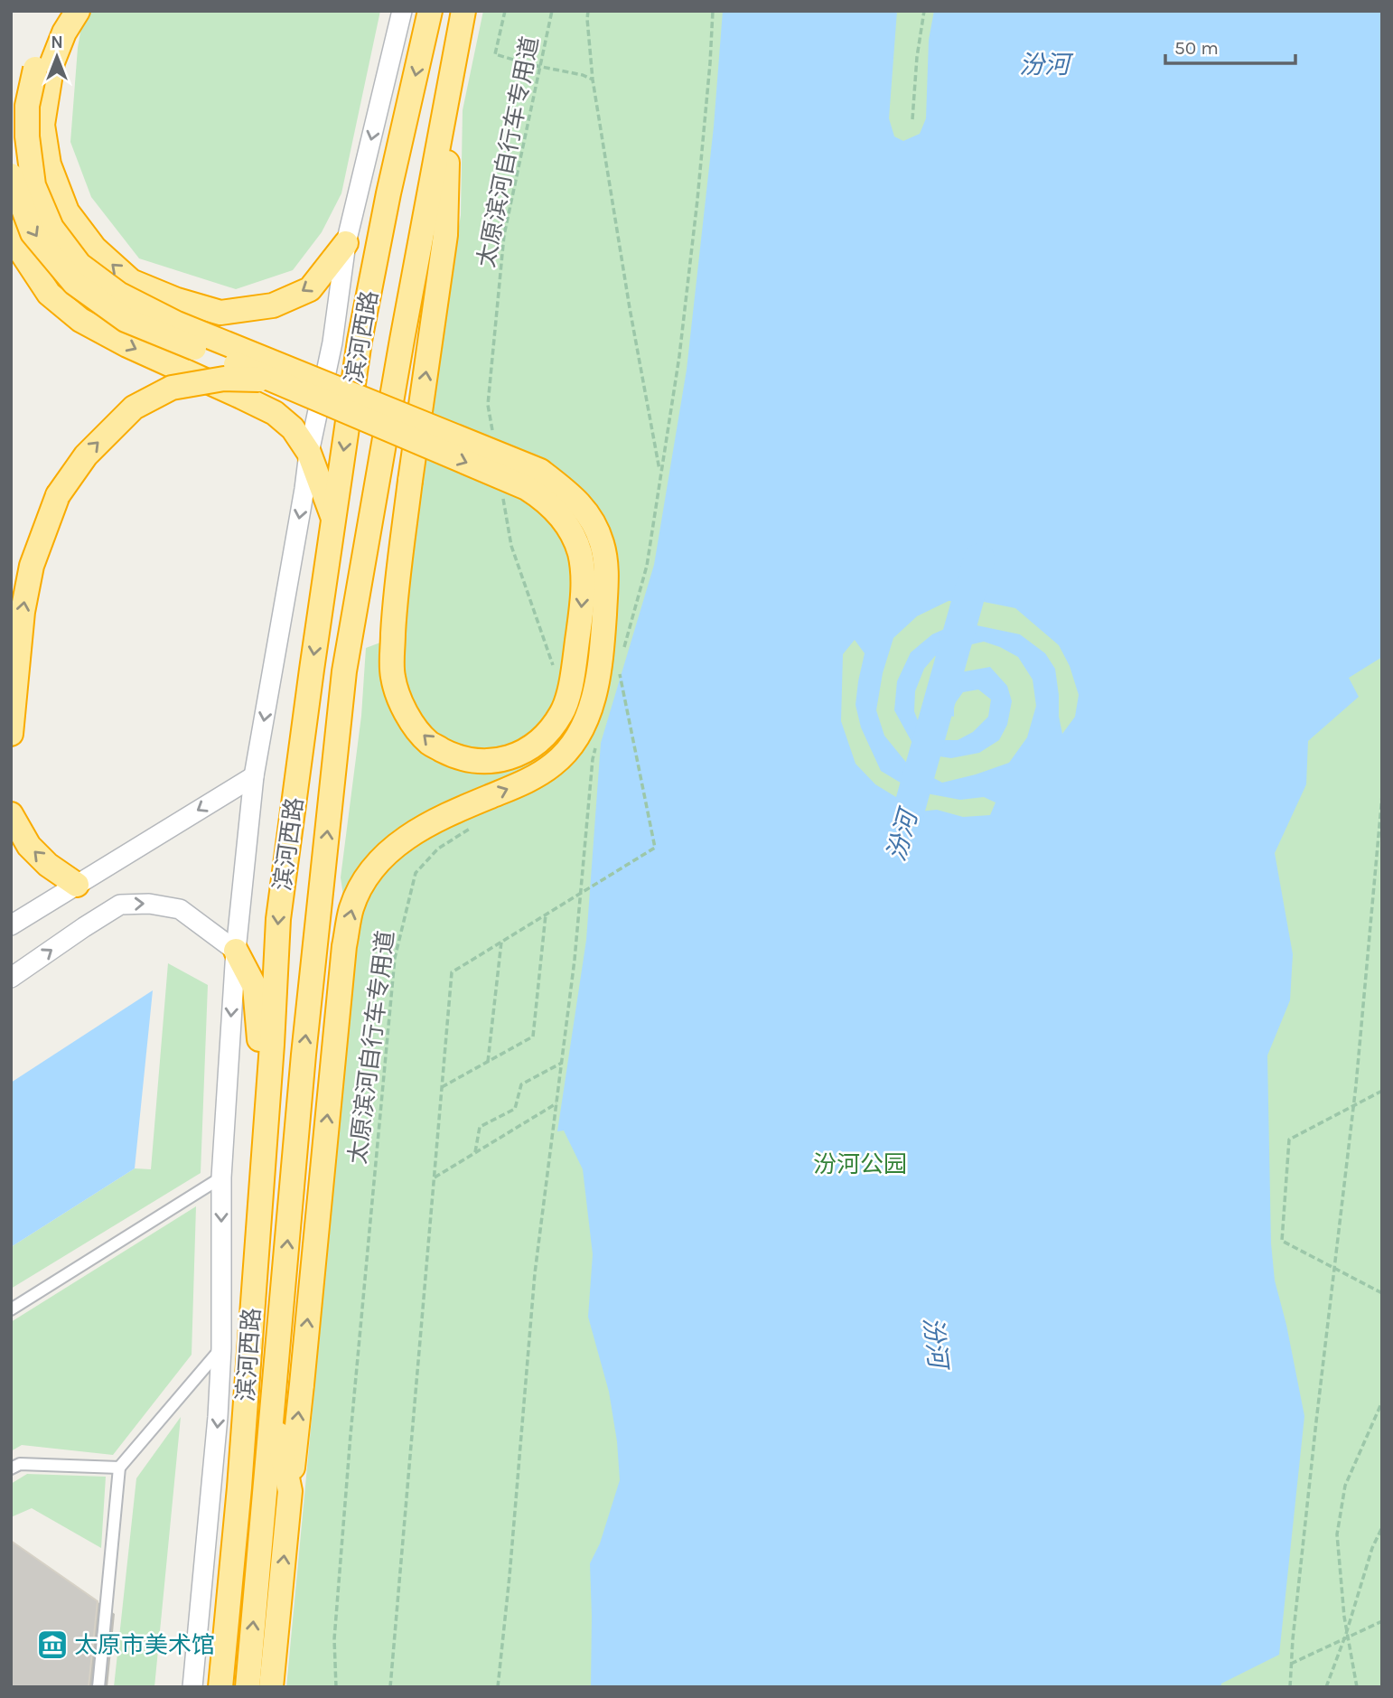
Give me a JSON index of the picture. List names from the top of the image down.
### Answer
{
  "streets": {
    "highway": ["滨河西路"],
    "path": ["太原滨河自行车专用道"]
  },
  "water": ["汾河"],
  "parks": ["汾河公园"],
  "places": {
    "museum": ["太原市美术馆"]
  },
  "scale_bar": "50 m",
  "north": "top"
}
